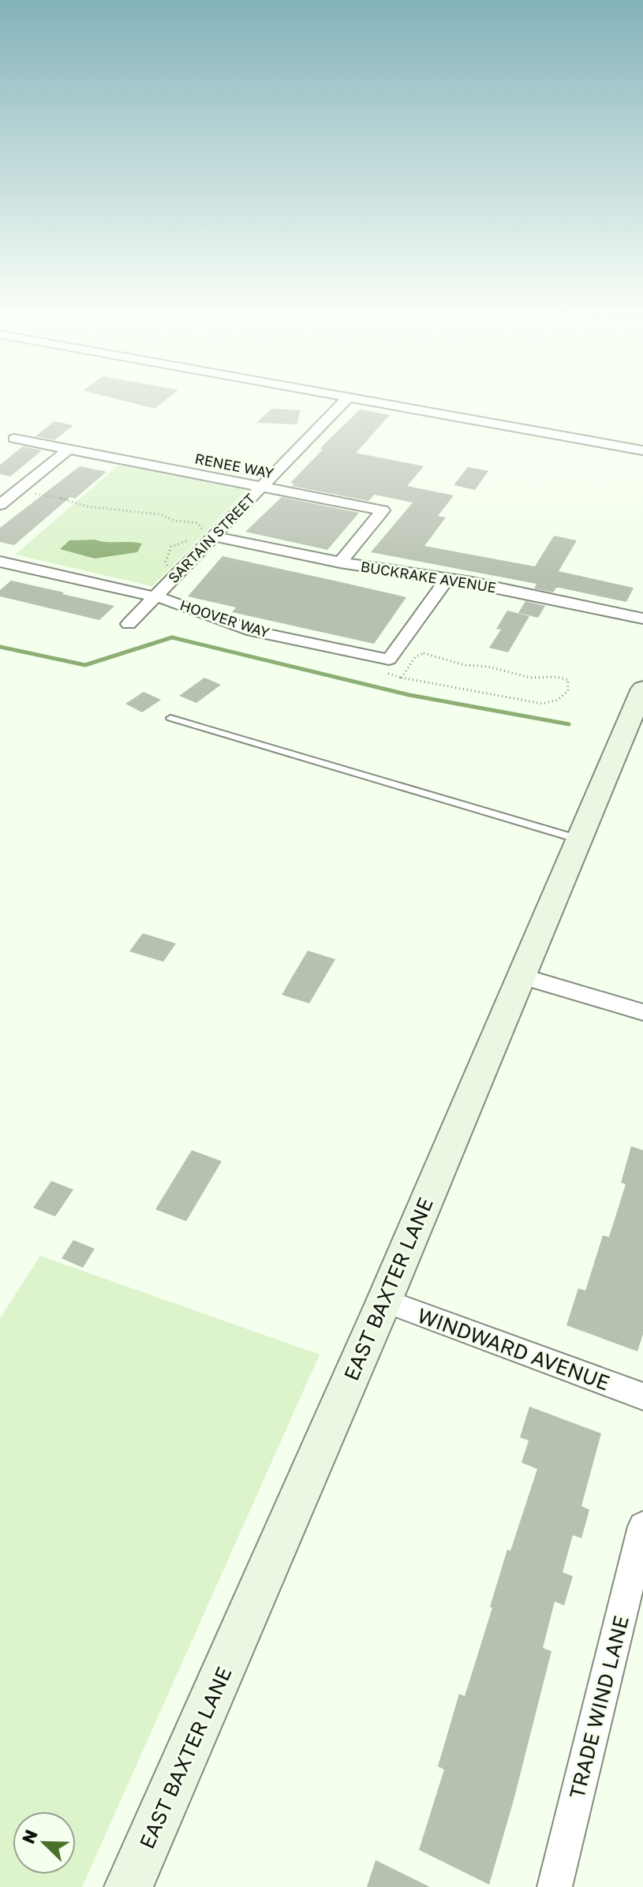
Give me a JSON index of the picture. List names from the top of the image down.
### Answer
{
  "streets": {
    "main road": ["EAST BAXTER LANE"],
    "street": [
      "RENEE WAY",
      "SARTAIN STREET",
      "BUCKRAKE AVENUE",
      "HOOVER WAY",
      "WINDWARD AVENUE",
      "TRADE WIND LANE"
    ]
  },
  "crossings": [
    ["RENEE WAY", "SARTAIN STREET"],
    ["RENEE WAY", "BUCKRAKE AVENUE"],
    ["SARTAIN STREET", "BUCKRAKE AVENUE"],
    ["SARTAIN STREET", "HOOVER WAY"],
    ["BUCKRAKE AVENUE", "HOOVER WAY"],
    ["EAST BAXTER LANE", "WINDWARD AVENUE"]
  ],
  "north": "top left"
}
